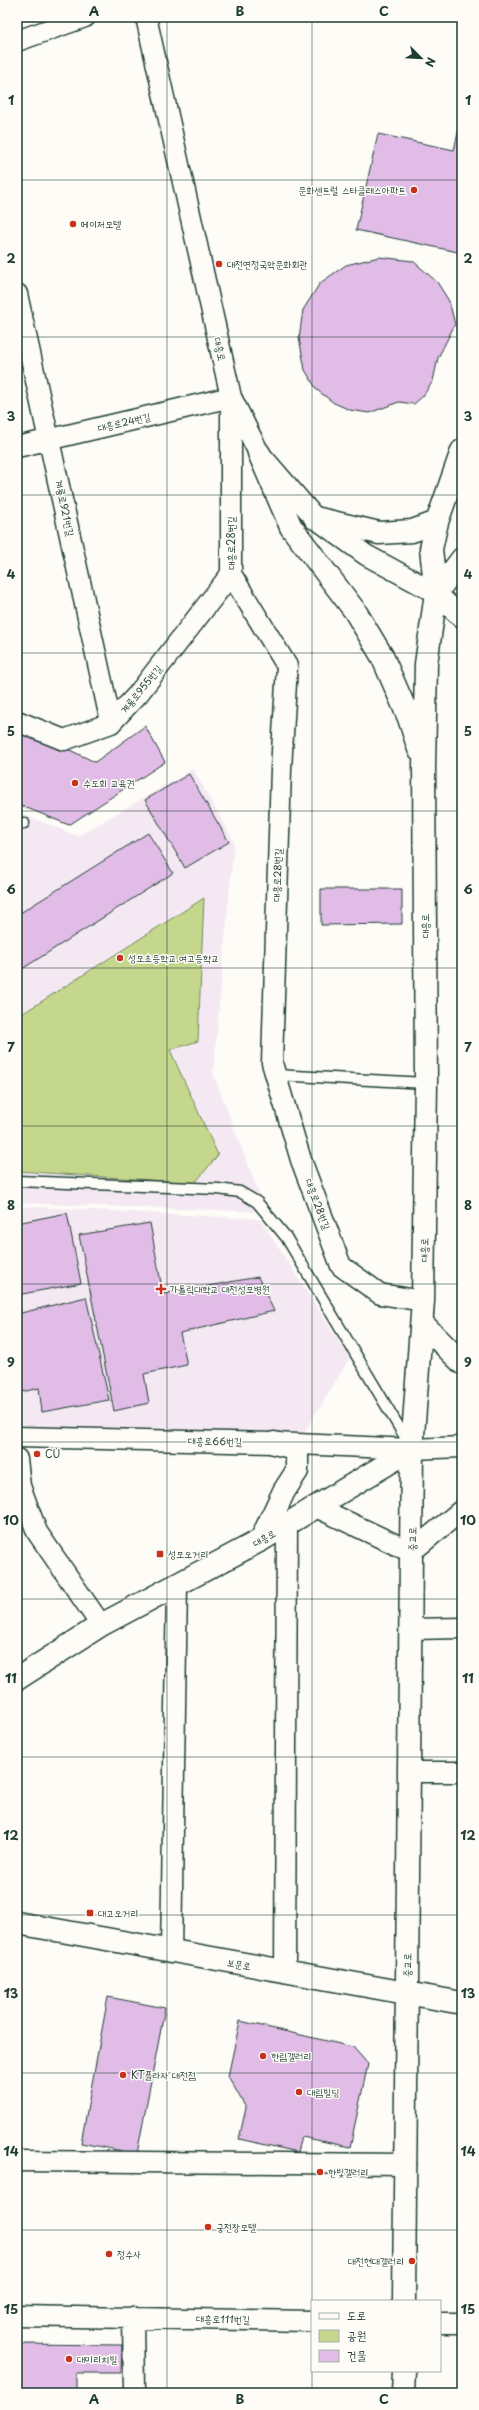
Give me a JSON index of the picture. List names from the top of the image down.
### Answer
{
  "streets": {
    "main road": ["대흥로", "중교로", "보문로"],
    "street": [
      "대흥로24번길",
      "계룡로921번길",
      "대흥로28번길",
      "계룡로955번길",
      "대흥로66번길",
      "대흥로111번길"
    ]
  },
  "crossings": [
    ["대흥로", "대흥로24번길"],
    ["대흥로", "대흥로28번길"],
    ["대흥로", "대흥로66번길"],
    ["대흥로", "중교로"],
    ["대흥로24번길", "계룡로921번길"],
    ["대흥로24번길", "대흥로28번길"],
    ["계룡로921번길", "계룡로955번길"],
    ["대흥로28번길", "계룡로955번길"],
    ["대흥로66번길", "중교로"],
    ["중교로", "보문로"]
  ],
  "places": {
    "other": [
      "문화센트럴 스타클래스아파트",
      "메이저모텔",
      "대전연정국악문화회관",
      "수도회 교육권",
      "성모초등학교.여고등학교",
      "CU",
      "한림갤러리",
      "KT플라자 대전점",
      "대림빌딩",
      "한빛갤러리",
      "궁전장모텔",
      "정수사",
      "대전현대갤러리",
      "대미리치빌"
    ],
    "health": ["가톨릭대학교 대전성모병원"],
    "transit": ["성모오거리", "대고오거리"]
  },
  "legend": ["도로", "공원", "건물"],
  "north": "bottom right",
  "grid": {
    "columns": ["A", "B", "C"],
    "rows": [
      "1",
      "2",
      "3",
      "4",
      "5",
      "6",
      "7",
      "8",
      "9",
      "10",
      "11",
      "12",
      "13",
      "14",
      "15"
    ]
  }
}
